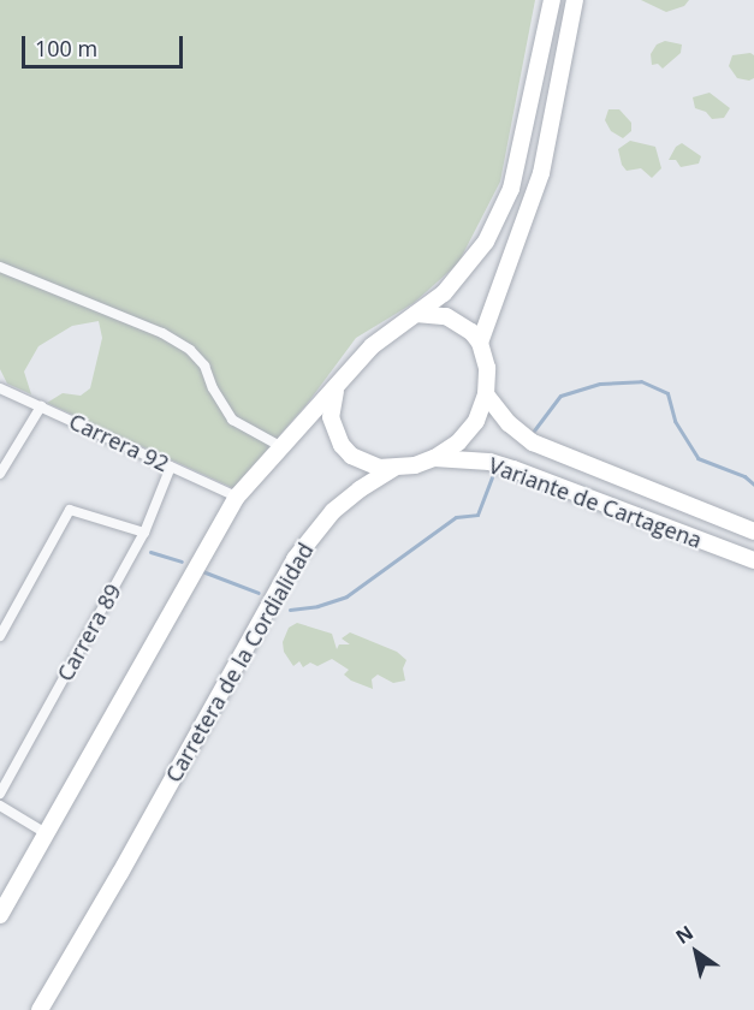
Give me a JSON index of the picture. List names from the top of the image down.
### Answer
{
  "streets": {
    "highway": ["Variante de Cartagena", "Carretera de la Cordialidad"],
    "street": ["Carrera 92", "Carrera 89"]
  },
  "crossings": [
    ["Carrera 92", "Carrera 89"],
    ["Variante de Cartagena", "Carretera de la Cordialidad"]
  ],
  "scale_bar": "100 m",
  "north": "top left"
}
